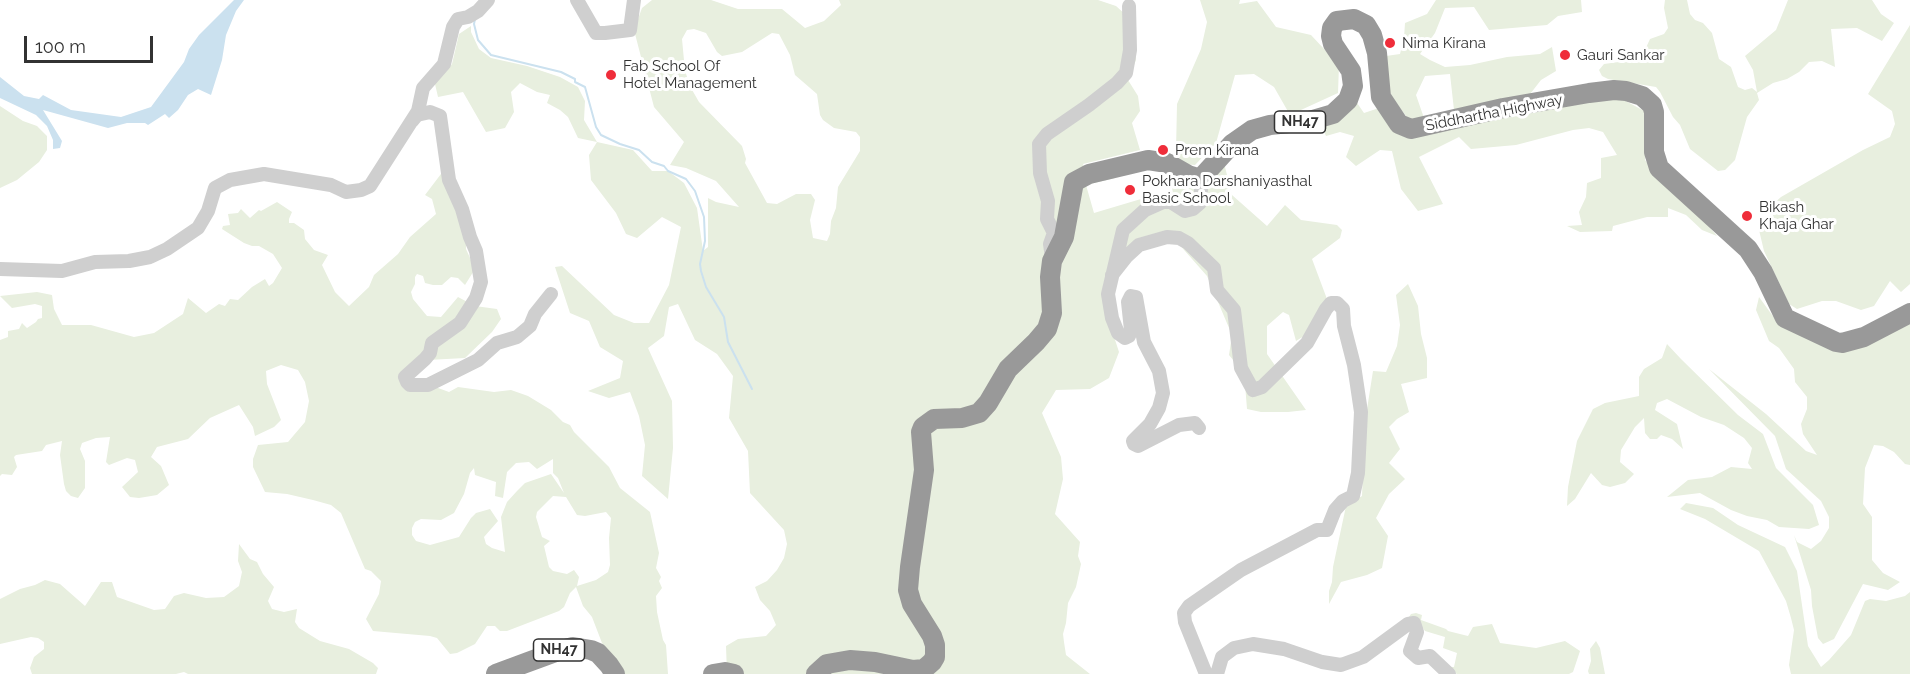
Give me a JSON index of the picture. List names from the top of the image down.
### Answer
{
  "streets": {
    "highway": ["Siddhartha Highway", "NH47"]
  },
  "places": [
    "Nima Kirana",
    "Gauri Sankar",
    "Fab School Of Hotel Management",
    "Prem Kirana",
    "Pokhara Darshaniyasthal Basic School",
    "Bikash Khaja Ghar"
  ],
  "scale_bar": "100 m"
}
